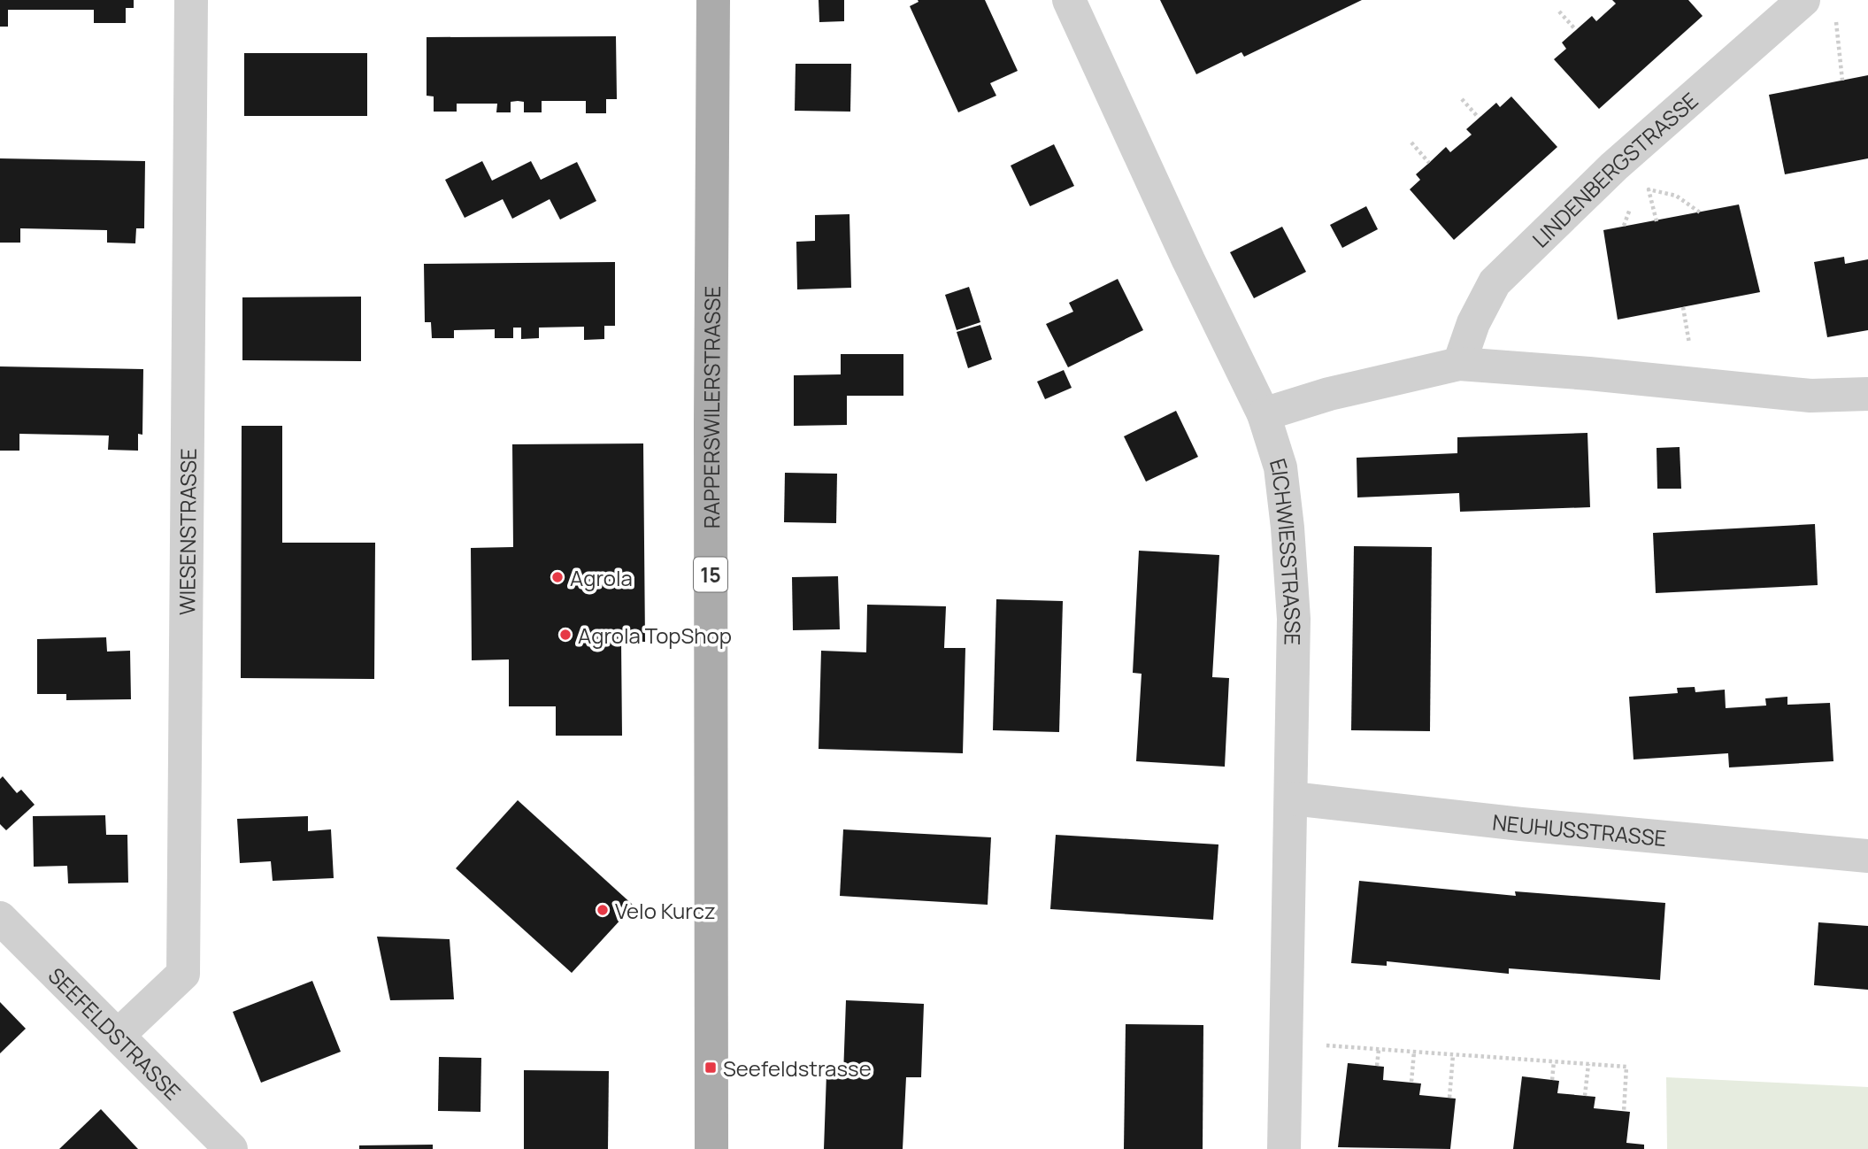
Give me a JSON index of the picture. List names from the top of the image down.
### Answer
{
  "streets": {
    "main road": ["RAPPERSWILERSTRASSE", "15"],
    "street": [
      "LINDENBERGSTRASSE",
      "WIESENSTRASSE",
      "EICHWIESSTRASSE",
      "NEUHUSSTRASSE",
      "SEEFELDSTRASSE"
    ]
  },
  "crossings": [
    ["WIESENSTRASSE", "SEEFELDSTRASSE"],
    ["EICHWIESSTRASSE", "NEUHUSSTRASSE"]
  ],
  "places": {
    "other": ["Agrola", "Agrola TopShop", "Velo Kurcz"],
    "transit": ["Seefeldstrasse"]
  }
}
